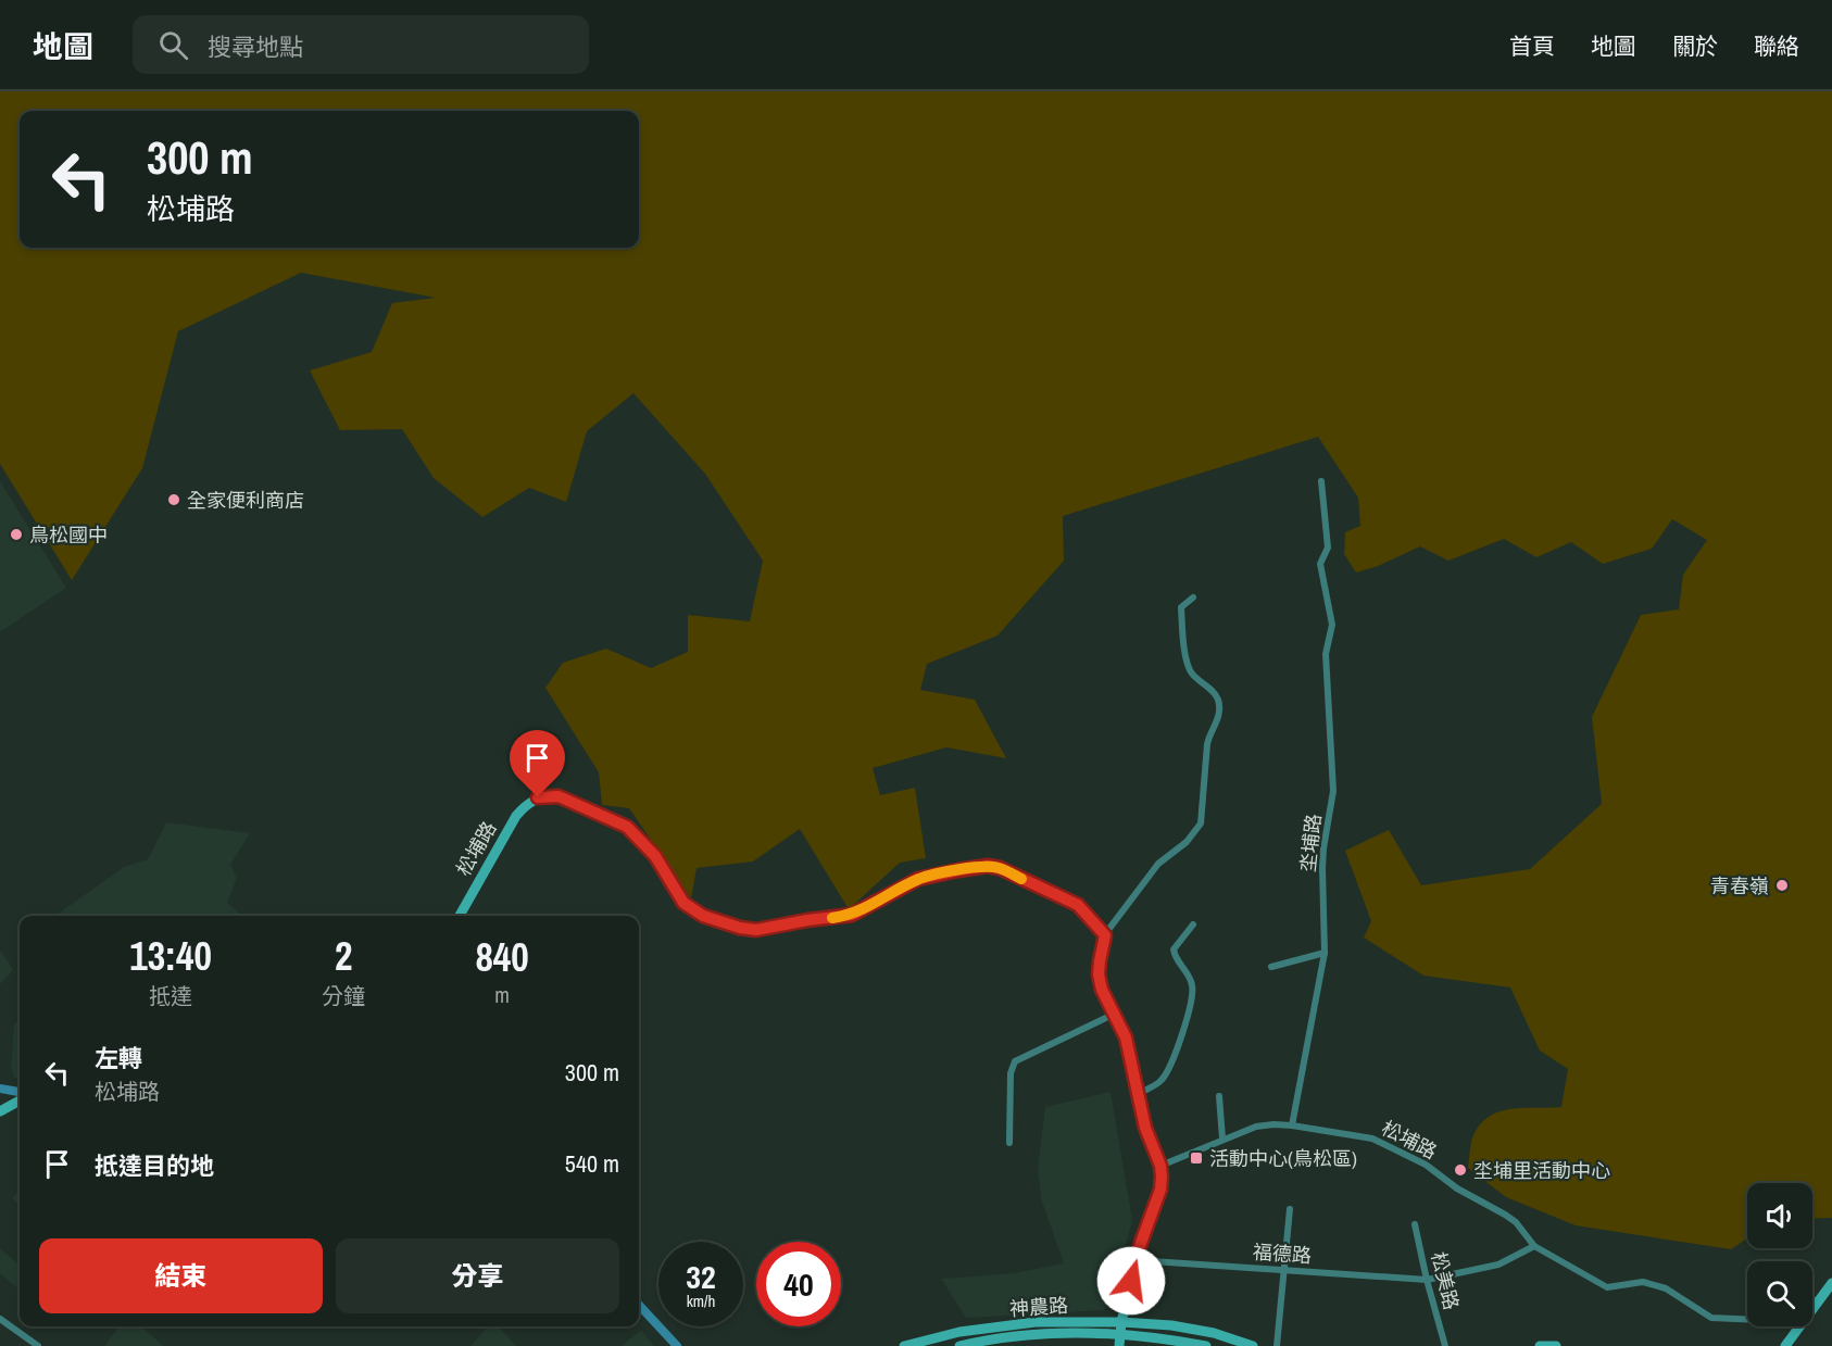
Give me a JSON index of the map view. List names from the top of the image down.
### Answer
{
  "streets": {
    "street": [
      "坔埔路",
      "松埔路",
      "福德路",
      "松美路",
      "神農路"
    ]
  },
  "crossings": [
    ["坔埔路", "松埔路"],
    ["松埔路", "福德路"],
    ["福德路", "松美路"]
  ],
  "places": {
    "other": [
      "全家便利商店",
      "鳥松國中",
      "青春嶺",
      "坔埔里活動中心"
    ],
    "transit": ["活動中心(鳥松區)"]
  },
  "page": {
    "header": "地圖",
    "search": "搜尋地點",
    "nav": [
      "首頁",
      "地圖",
      "關於",
      "聯絡"
    ],
    "turn": ["300 m", "松埔路"],
    "eta": [
      "13:40",
      "抵達",
      "2",
      "分鐘",
      "840",
      "m"
    ],
    "list": [
      {
        "name": "左轉",
        "note": "松埔路",
        "value": "300 m"
      },
      {
        "name": "抵達目的地",
        "value": "540 m"
      }
    ],
    "buttons": ["結束", "分享"],
    "speed": "32 km/h",
    "limit": "40"
  }
}
